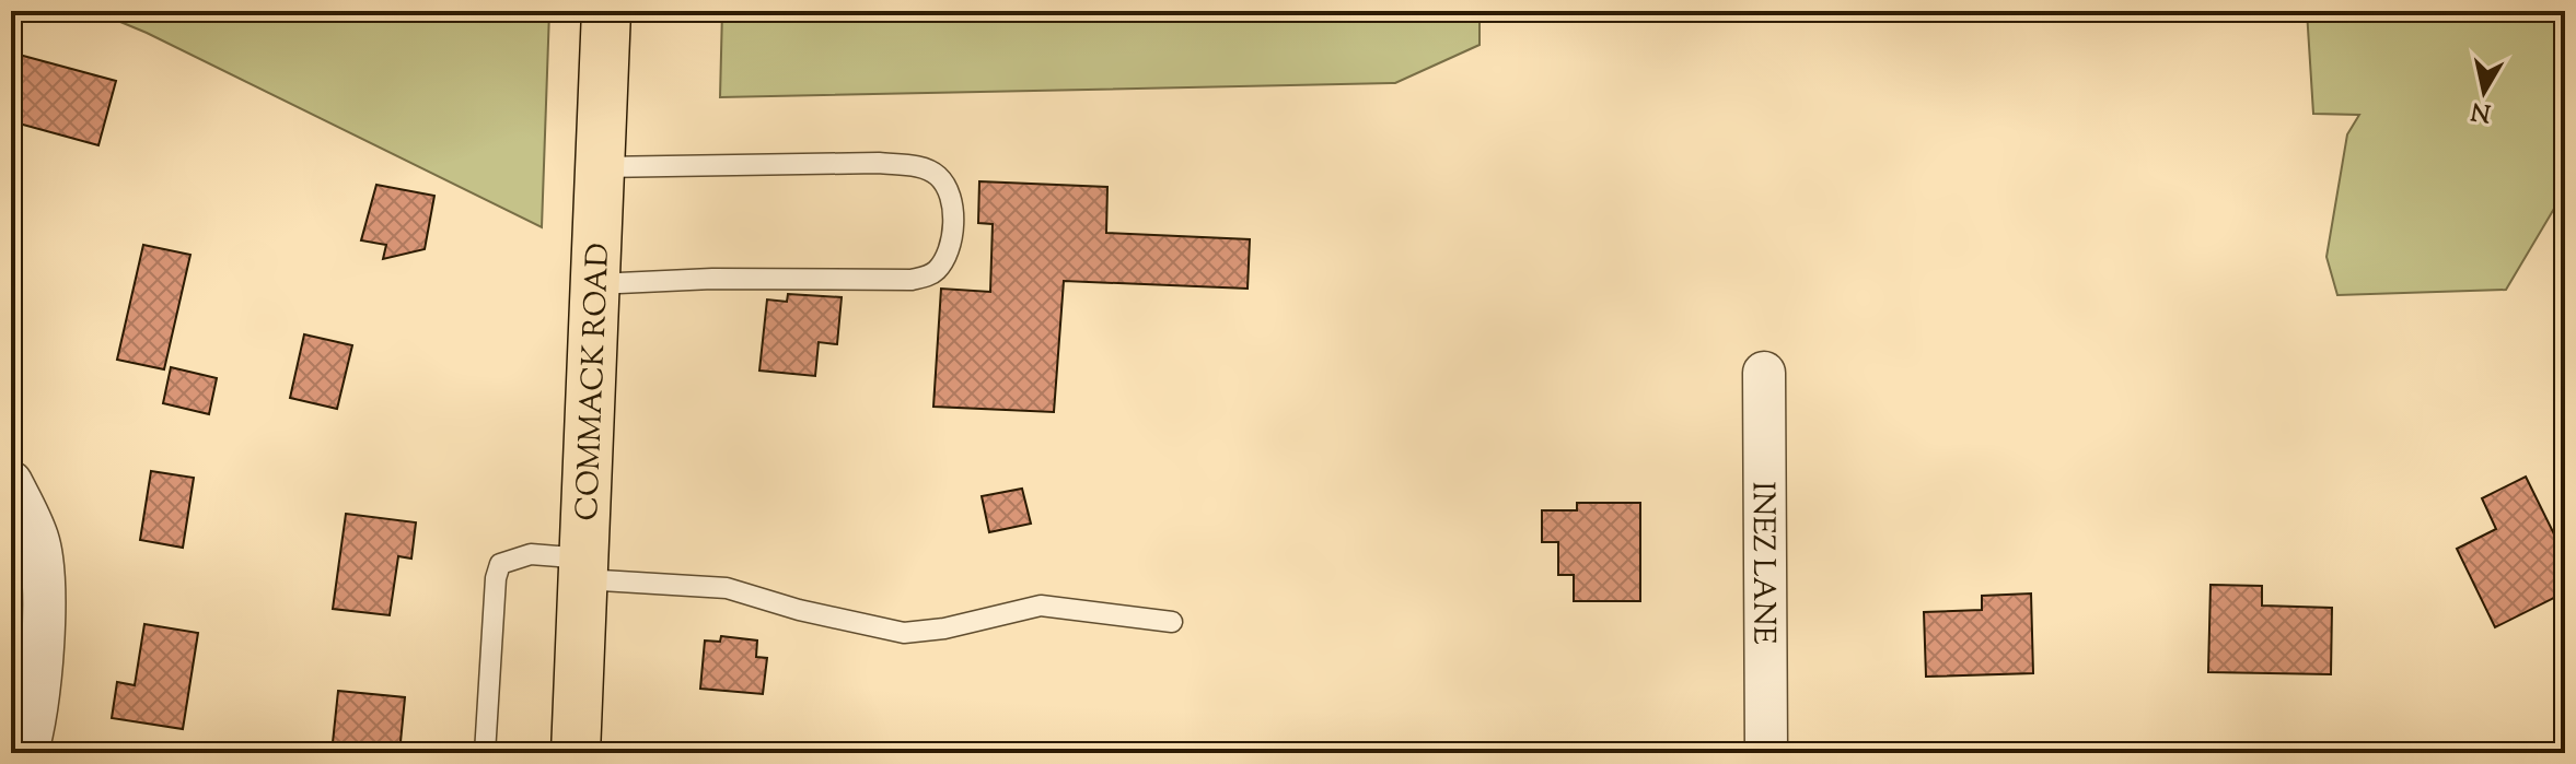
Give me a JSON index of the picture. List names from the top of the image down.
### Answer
{
  "streets": {
    "main road": ["COMMACK ROAD"],
    "street": ["INEZ LANE"]
  },
  "north": "bottom"
}
